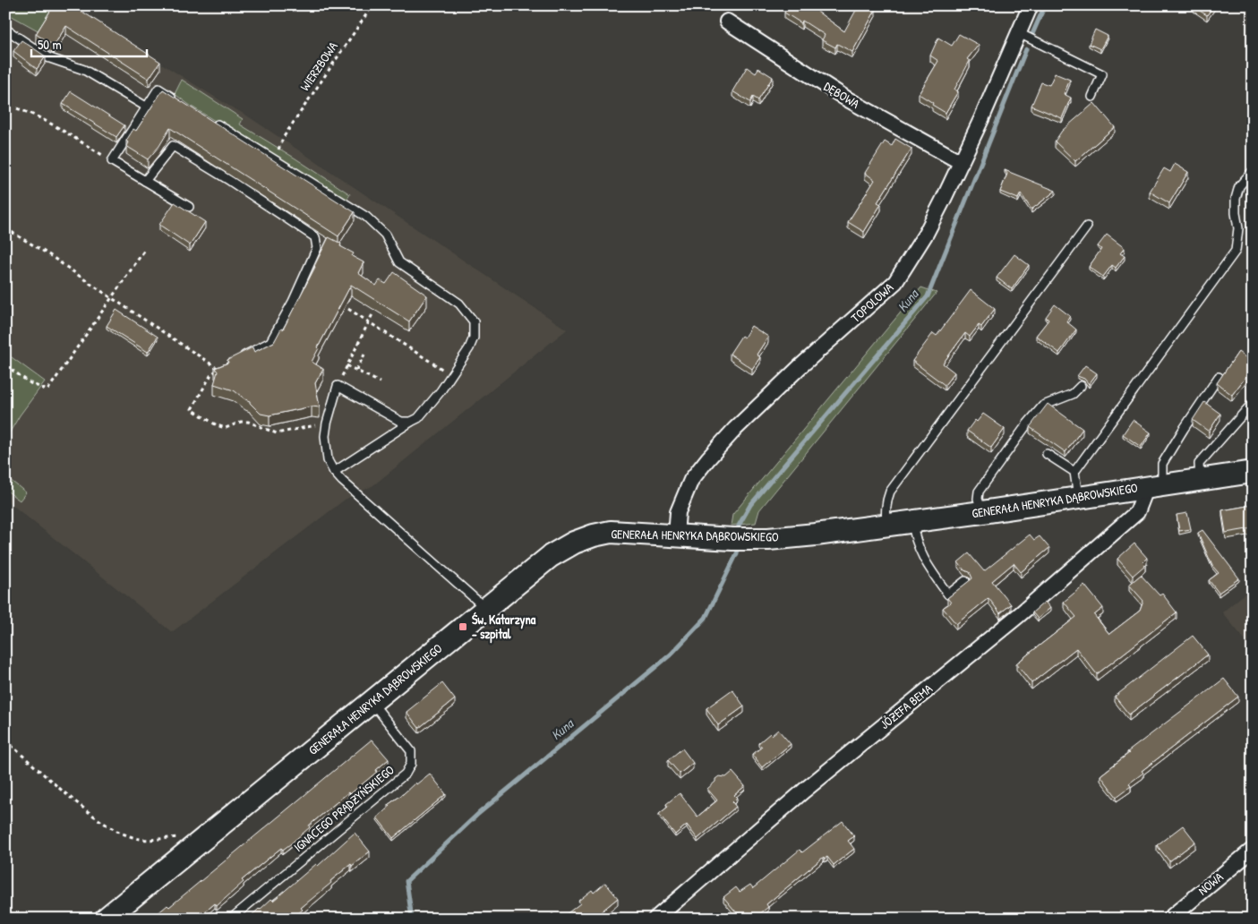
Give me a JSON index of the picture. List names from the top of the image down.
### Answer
{
  "streets": {
    "street": [
      "DĘBOWA",
      "TOPOLOWA",
      "GENERAŁA HENRYKA DĄBROWSKIEGO",
      "JÓZEFA BEMA",
      "NOWA"
    ],
    "lane": ["IGNACEGO PRĄDZYŃSKIEGO"],
    "path": ["WIERZBOWA"]
  },
  "crossings": [
    ["DĘBOWA", "TOPOLOWA"],
    ["TOPOLOWA", "GENERAŁA HENRYKA DĄBROWSKIEGO"],
    ["GENERAŁA HENRYKA DĄBROWSKIEGO", "JÓZEFA BEMA"],
    ["GENERAŁA HENRYKA DĄBROWSKIEGO", "IGNACEGO PRĄDZYŃSKIEGO"]
  ],
  "water": ["Kuna"],
  "places": {
    "transit": ["Św. Katarzyna - szpital"]
  },
  "scale_bar": "50 m"
}
